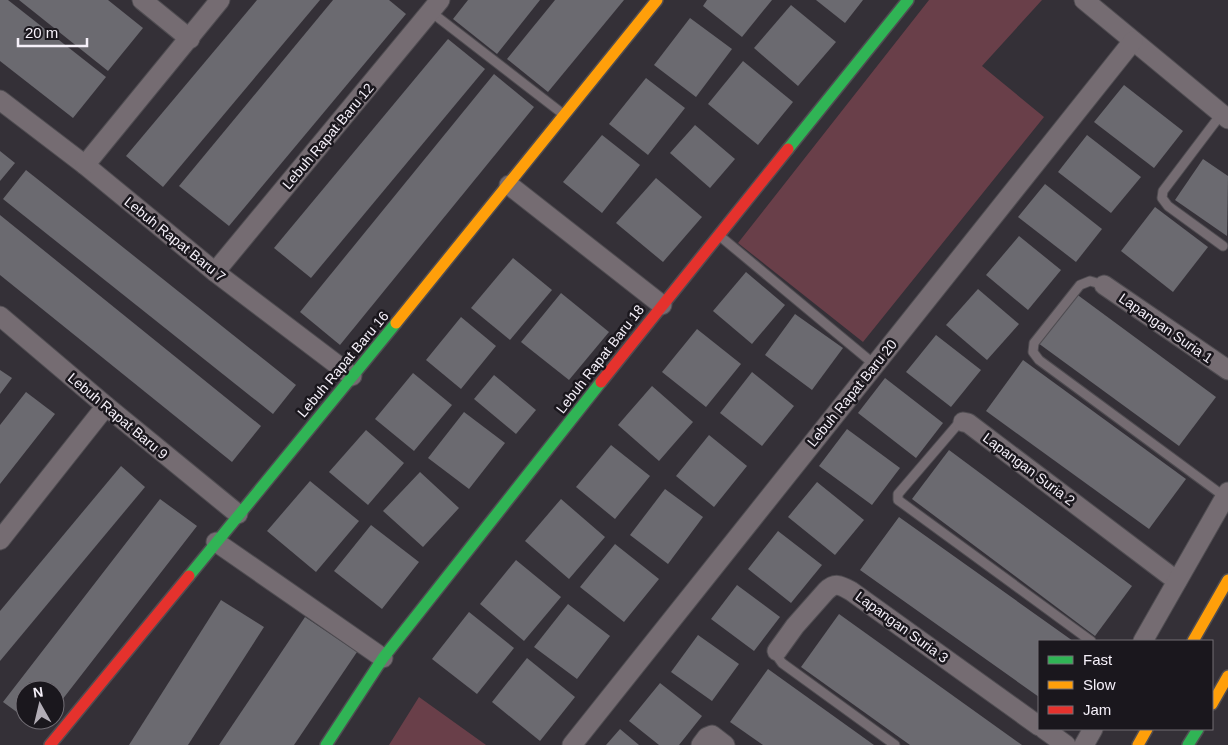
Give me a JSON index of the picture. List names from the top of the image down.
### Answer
{
  "streets": {
    "street": [
      "Lebuh Rapat Baru 12",
      "Lebuh Rapat Baru 7",
      "Lapangan Suria 1",
      "Lebuh Rapat Baru 18",
      "Lebuh Rapat Baru 16",
      "Lebuh Rapat Baru 20",
      "Lebuh Rapat Baru 9",
      "Lapangan Suria 2",
      "Lapangan Suria 3"
    ]
  },
  "crossings": [
    ["Lebuh Rapat Baru 12", "Lebuh Rapat Baru 7"],
    ["Lebuh Rapat Baru 7", "Lebuh Rapat Baru 16"],
    ["Lebuh Rapat Baru 16", "Lebuh Rapat Baru 9"]
  ],
  "legend": ["Fast", "Slow", "Jam"],
  "scale_bar": "20 m",
  "north": "top"
}
